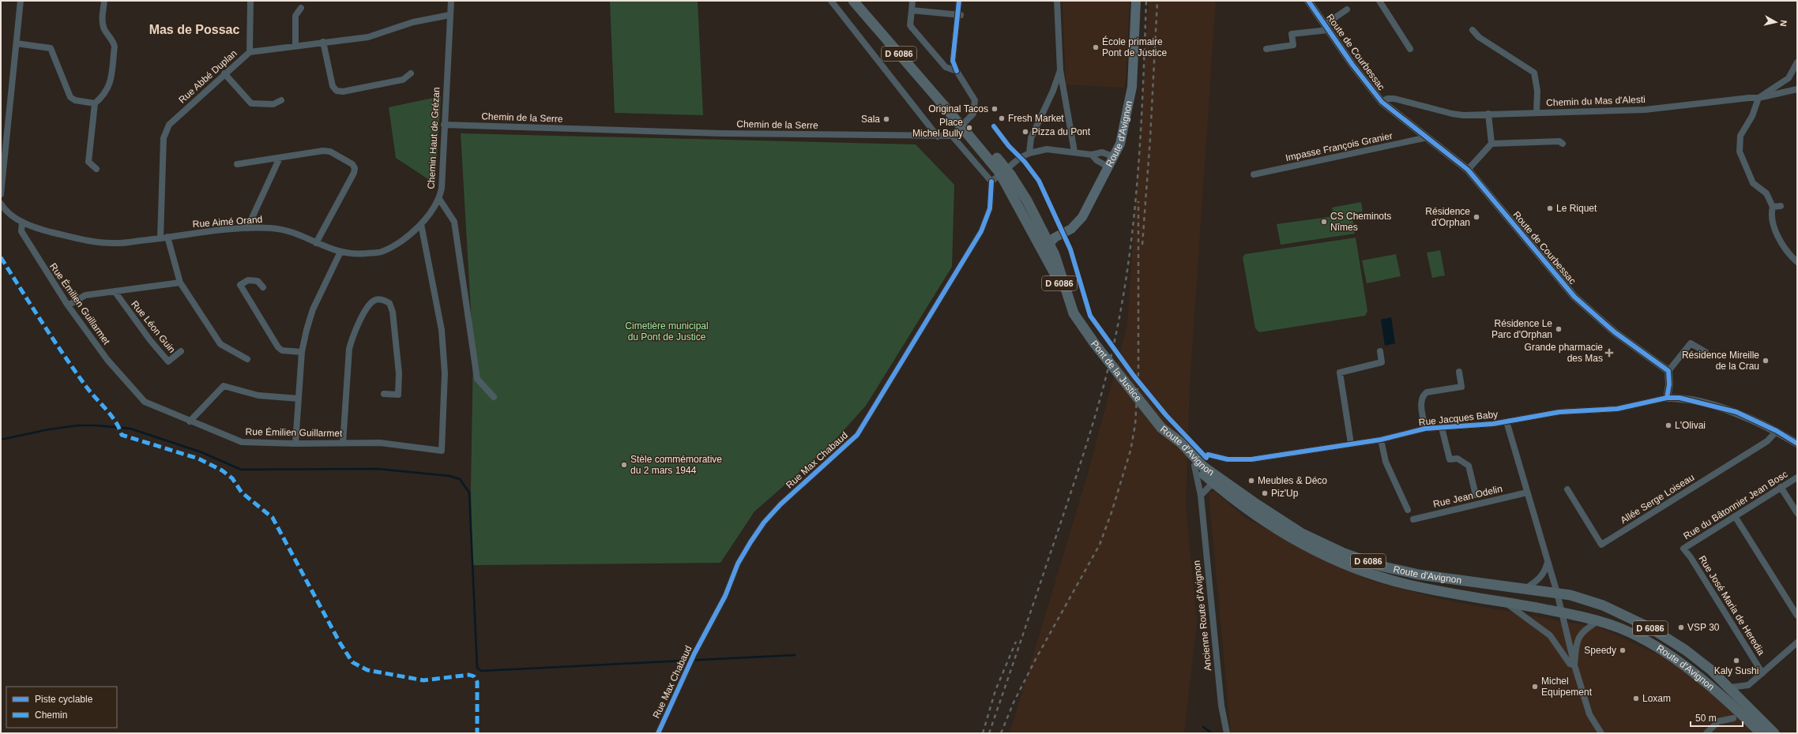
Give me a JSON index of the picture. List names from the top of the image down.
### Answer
{
  "streets": {
    "main road": ["D 6086", "Route d'Avignon", "Pont de la Justice"],
    "street": [
      "Route de Courbessac",
      "Rue Abbé Duplan",
      "Chemin du Mas d'Alesti",
      "Chemin de la Serre",
      "Chemin Haut de Grézan",
      "Impasse François Granier",
      "Rue Aimé Orand",
      "Rue Émilien Guillarmet",
      "Rue Léon Guin",
      "Rue Jacques Baby",
      "Rue Max Chabaud",
      "Rue Jean Odelin",
      "Allée Serge Loiseau",
      "Rue du Bâtonnier Jean Bosc",
      "Rue José Maria de Heredia",
      "Ancienne Route d'Avignon"
    ]
  },
  "crossings": [
    ["Route de Courbessac", "Chemin du Mas d'Alesti"],
    ["Route de Courbessac", "Impasse François Granier"],
    ["D 6086", "Route d'Avignon"],
    ["D 6086", "Pont de la Justice"],
    ["Rue Abbé Duplan", "Chemin Haut de Grézan"],
    ["Rue Abbé Duplan", "Rue Aimé Orand"],
    ["Chemin de la Serre", "Chemin Haut de Grézan"],
    ["Route d'Avignon", "Pont de la Justice"],
    ["Route d'Avignon", "Ancienne Route d'Avignon"],
    ["Chemin Haut de Grézan", "Rue Aimé Orand"],
    ["Rue Aimé Orand", "Rue Émilien Guillarmet"],
    ["Rue du Bâtonnier Jean Bosc", "Rue José Maria de Heredia"]
  ],
  "districts": ["Mas de Possac"],
  "parks": ["Cimetière municipal du Pont de Justice"],
  "places": {
    "other": [
      "École primaire Pont de Justice",
      "Original Tacos",
      "Fresh Market",
      "Sala",
      "Place Michel Bully",
      "Pizza du Pont",
      "Le Riquet",
      "Résidence d'Orphan",
      "CS Cheminots Nîmes",
      "Résidence Le Parc d'Orphan",
      "Résidence Mireille de la Crau",
      "L'Olivai",
      "Stèle commémorative du 2 mars 1944",
      "Meubles & Déco",
      "Piz'Up",
      "VSP 30",
      "Speedy",
      "Kaly Sushi",
      "Michel Equipement",
      "Loxam"
    ],
    "health": ["Grande pharmacie des Mas"]
  },
  "legend": ["Piste cyclable", "Chemin"],
  "scale_bar": "50 m",
  "north": "right"
}
